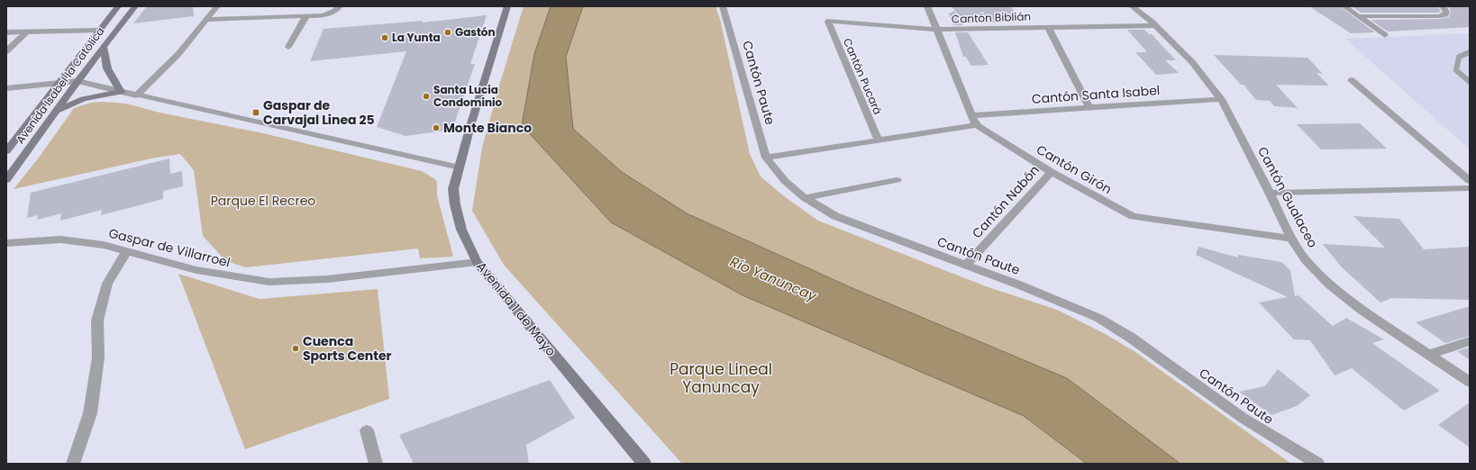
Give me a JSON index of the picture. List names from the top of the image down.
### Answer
{
  "streets": {
    "main road": ["Avenida Isabel la Católica", "Avenida 1 de Mayo"],
    "street": [
      "Cantón Biblián",
      "Cantón Pucará",
      "Cantón Paute",
      "Cantón Santa Isabel",
      "Cantón Girón",
      "Cantón Gualaceo",
      "Cantón Nabón",
      "Gaspar de Villarroel"
    ]
  },
  "crossings": [
    ["Cantón Biblián", "Cantón Pucará"],
    ["Cantón Biblián", "Cantón Gualaceo"],
    ["Cantón Paute", "Cantón Nabón"],
    ["Cantón Santa Isabel", "Cantón Gualaceo"],
    ["Cantón Girón", "Cantón Gualaceo"],
    ["Cantón Girón", "Cantón Nabón"],
    ["Gaspar de Villarroel", "Avenida 1 de Mayo"]
  ],
  "water": ["Río Yanuncay"],
  "parks": ["Parque El Recreo", "Parque Lineal Yanuncay"],
  "places": {
    "other": [
      "Gastón",
      "La Yunta",
      "Santa Lucia Condominio",
      "Monte Bianco",
      "Cuenca Sports Center"
    ],
    "transit": ["Gaspar de Carvajal Linea 25"]
  }
}
